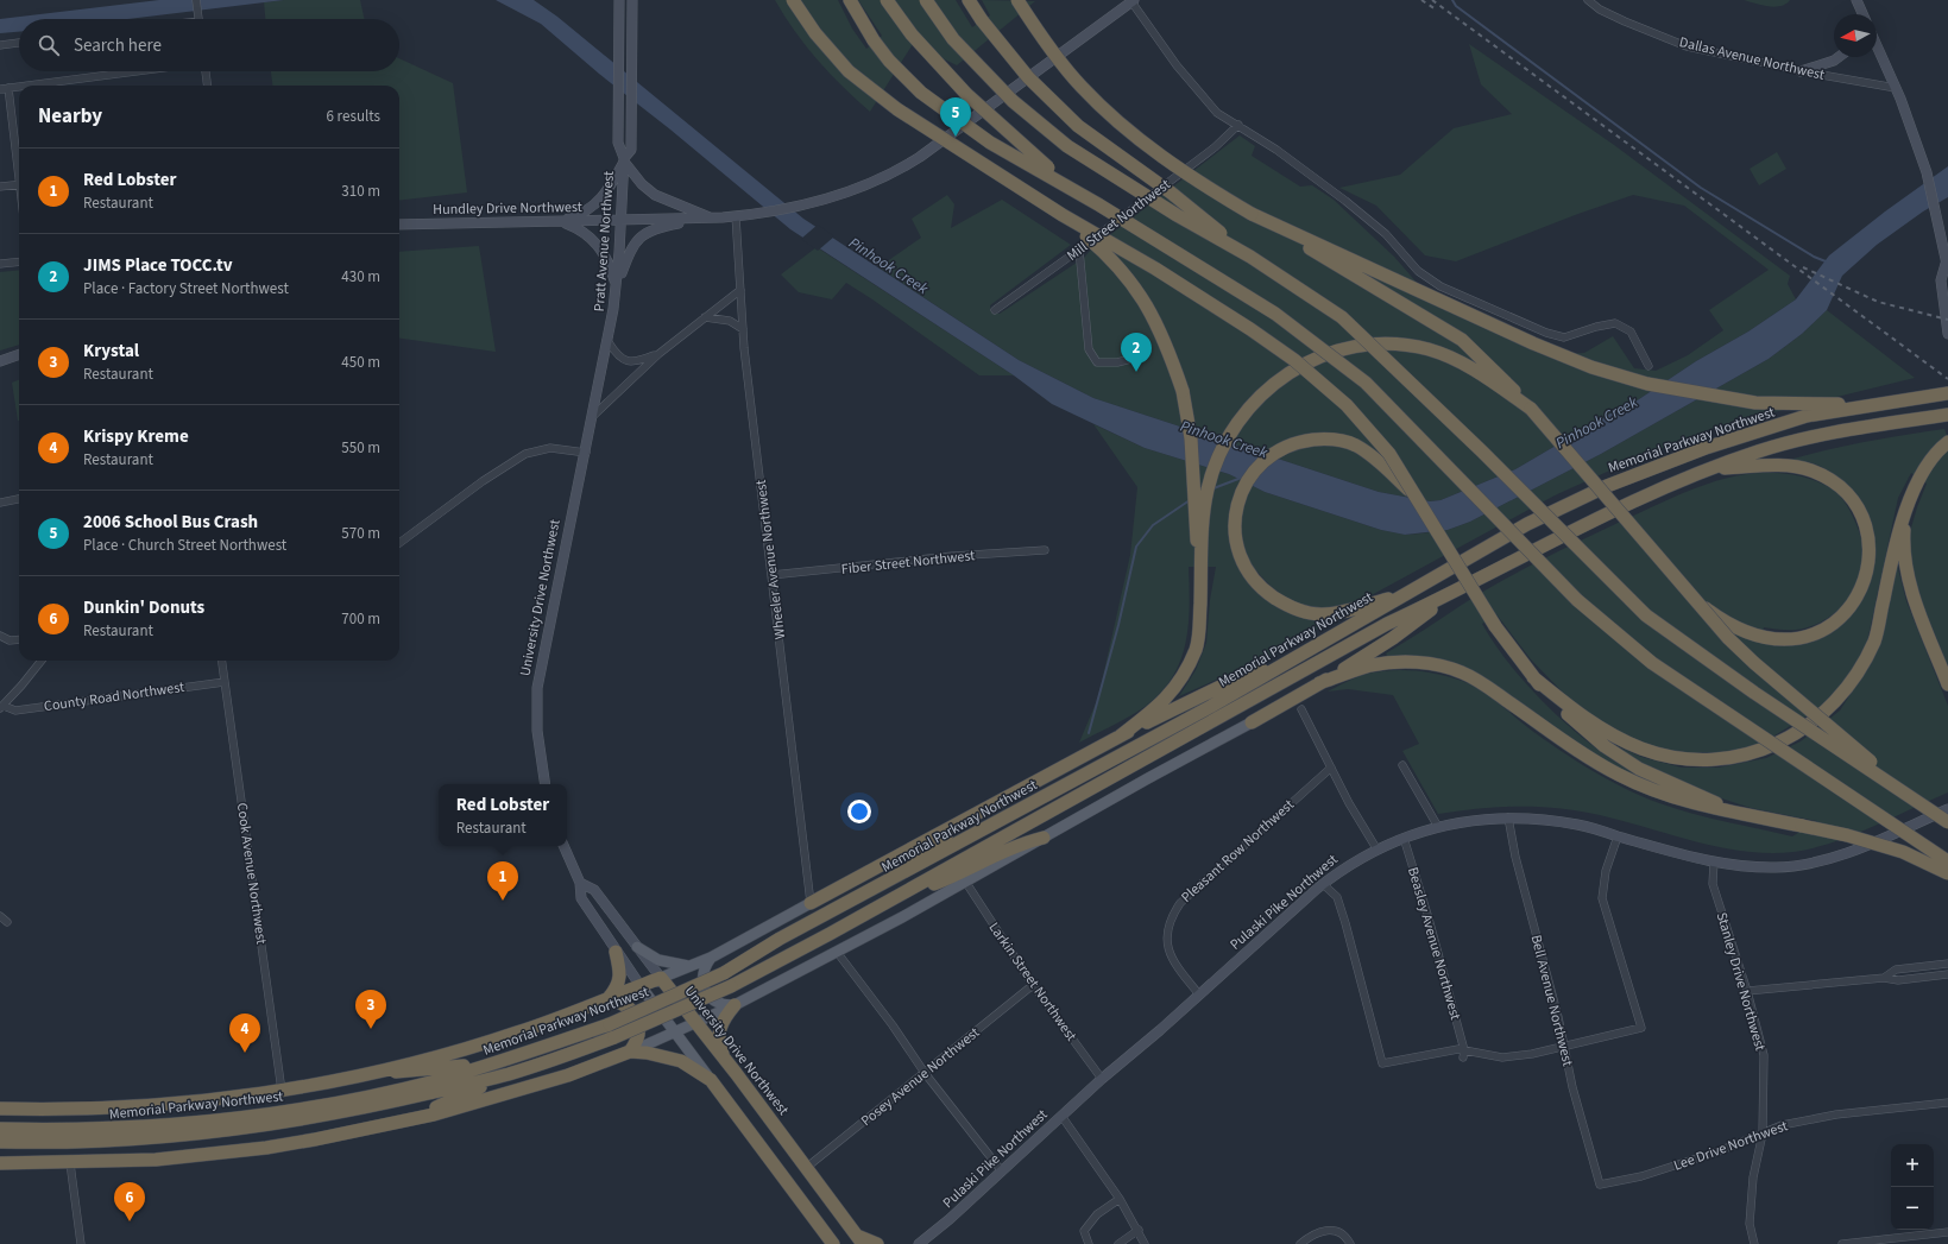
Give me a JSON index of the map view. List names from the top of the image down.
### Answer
{
  "streets": {
    "highway": ["Memorial Parkway Northwest", "University Drive Northwest"],
    "main road": ["Hundley Drive Northwest", "Pratt Avenue Northwest", "Pulaski Pike Northwest"],
    "street": [
      "Dallas Avenue Northwest",
      "Mill Street Northwest",
      "Wheeler Avenue Northwest",
      "Fiber Street Northwest",
      "County Road Northwest",
      "Pleasant Row Northwest",
      "Cook Avenue Northwest",
      "Beasley Avenue Northwest",
      "Larkin Street Northwest",
      "Stanley Drive Northwest",
      "Bell Avenue Northwest",
      "Posey Avenue Northwest",
      "Lee Drive Northwest"
    ]
  },
  "crossings": [
    ["Hundley Drive Northwest", "Pratt Avenue Northwest"],
    ["Pratt Avenue Northwest", "University Drive Northwest"],
    ["Memorial Parkway Northwest", "Wheeler Avenue Northwest"],
    ["Memorial Parkway Northwest", "University Drive Northwest"],
    ["Wheeler Avenue Northwest", "Fiber Street Northwest"],
    ["University Drive Northwest", "Posey Avenue Northwest"],
    ["County Road Northwest", "Cook Avenue Northwest"],
    ["Pleasant Row Northwest", "Pulaski Pike Northwest"],
    ["Pulaski Pike Northwest", "Beasley Avenue Northwest"],
    ["Pulaski Pike Northwest", "Larkin Street Northwest"],
    ["Pulaski Pike Northwest", "Stanley Drive Northwest"],
    ["Pulaski Pike Northwest", "Bell Avenue Northwest"],
    ["Larkin Street Northwest", "Posey Avenue Northwest"],
    ["Stanley Drive Northwest", "Lee Drive Northwest"],
    ["Bell Avenue Northwest", "Lee Drive Northwest"]
  ],
  "water": ["Pinhook Creek"],
  "north": "left",
  "page": {
    "search": "Search here",
    "heading": ["Nearby", "6 results"],
    "pins": [
      "5",
      "2",
      "1",
      "3",
      "4",
      "6"
    ],
    "list": [
      {
        "mark": "1",
        "name": "Red Lobster",
        "note": "Restaurant",
        "value": "310 m"
      },
      {
        "mark": "2",
        "name": "JIMS Place TOCC.tv",
        "note": "Place · Factory Street Northwest",
        "value": "430 m"
      },
      {
        "mark": "3",
        "name": "Krystal",
        "note": "Restaurant",
        "value": "450 m"
      },
      {
        "mark": "4",
        "name": "Krispy Kreme",
        "note": "Restaurant",
        "value": "550 m"
      },
      {
        "mark": "5",
        "name": "2006 School Bus Crash",
        "note": "Place · Church Street Northwest",
        "value": "570 m"
      },
      {
        "mark": "6",
        "name": "Dunkin' Donuts",
        "note": "Restaurant",
        "value": "700 m"
      }
    ],
    "popup": ["Red Lobster", "Restaurant"],
    "map_buttons": ["+", "−"]
  }
}
